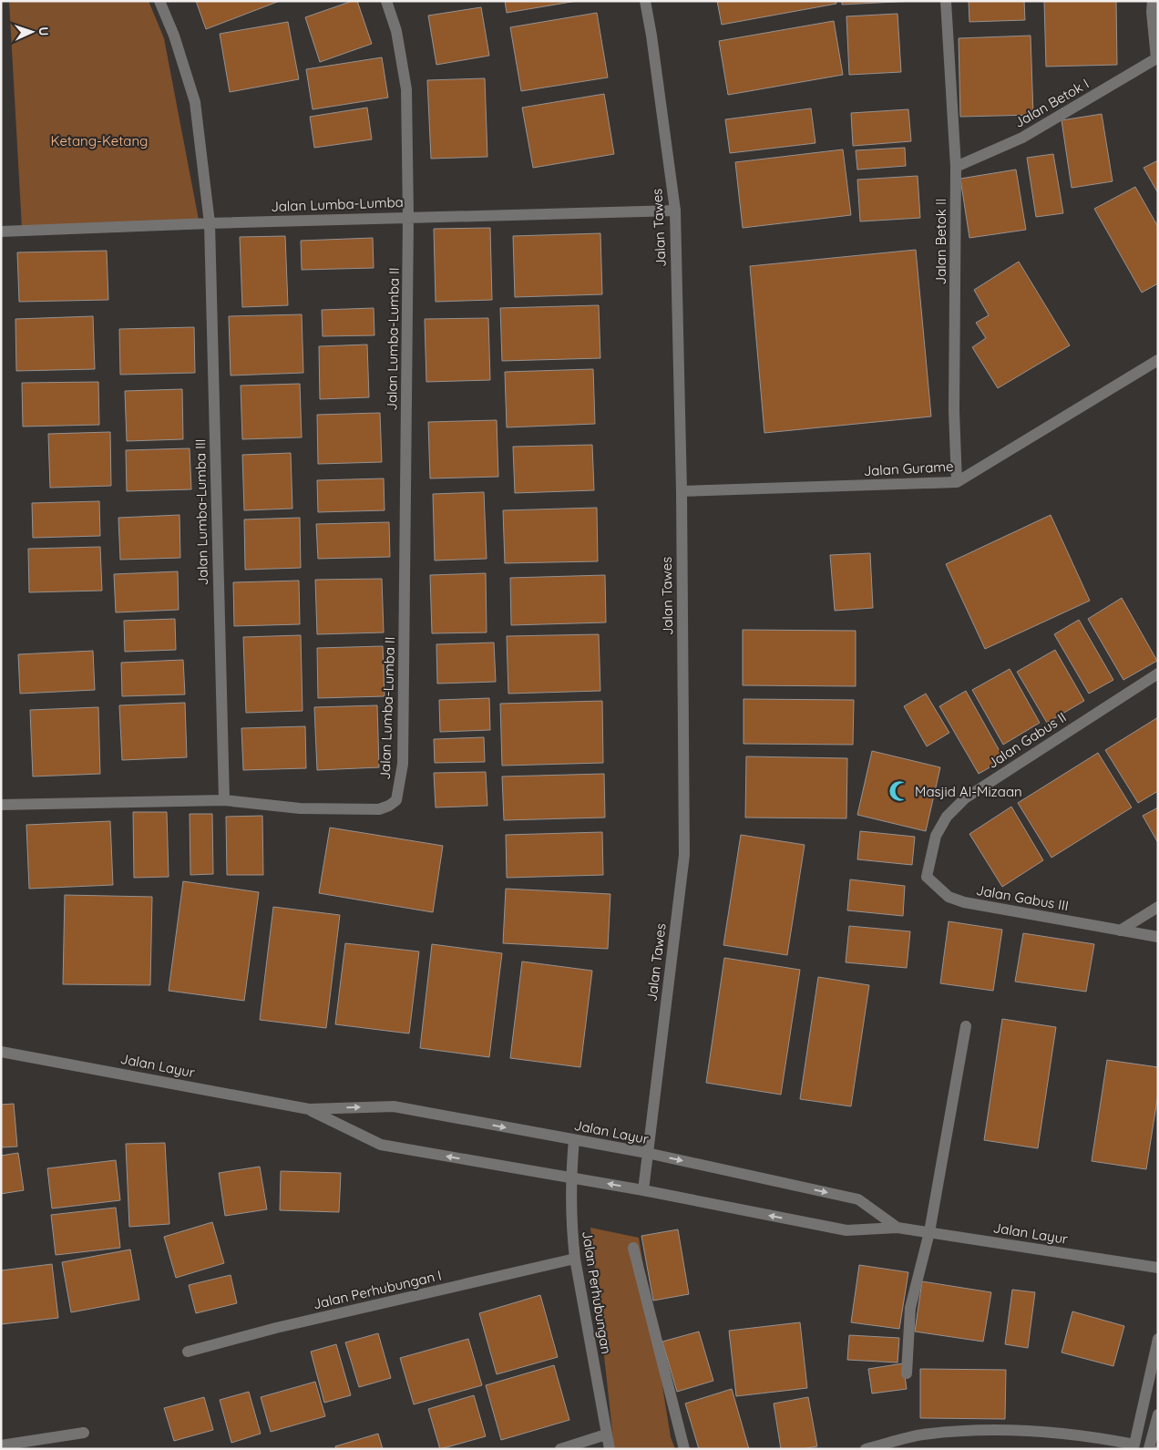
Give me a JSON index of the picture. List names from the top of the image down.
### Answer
{
  "streets": {
    "street": [
      "Jalan Betok I",
      "Jalan Lumba-Lumba",
      "Jalan Tawes",
      "Jalan Betok II",
      "Jalan Lumba-Lumba II",
      "Jalan Gurame",
      "Jalan Lumba-Lumba III",
      "Jalan Gabus II",
      "Jalan Gabus III",
      "Jalan Layur",
      "Jalan Perhubungan I",
      "Jalan Perhubungan"
    ]
  },
  "crossings": [
    ["Jalan Betok I", "Jalan Betok II"],
    ["Jalan Lumba-Lumba", "Jalan Tawes"],
    ["Jalan Lumba-Lumba", "Jalan Lumba-Lumba II"],
    ["Jalan Lumba-Lumba", "Jalan Lumba-Lumba III"],
    ["Jalan Tawes", "Jalan Gurame"],
    ["Jalan Tawes", "Jalan Layur"],
    ["Jalan Betok II", "Jalan Gurame"],
    ["Jalan Lumba-Lumba II", "Jalan Lumba-Lumba III"],
    ["Jalan Gabus II", "Jalan Gabus III"],
    ["Jalan Layur", "Jalan Perhubungan"],
    ["Jalan Perhubungan I", "Jalan Perhubungan"]
  ],
  "parks": ["Ketang-Ketang"],
  "places": {
    "mosque": ["Masjid Al-Mizaan"]
  },
  "north": "right"
}
